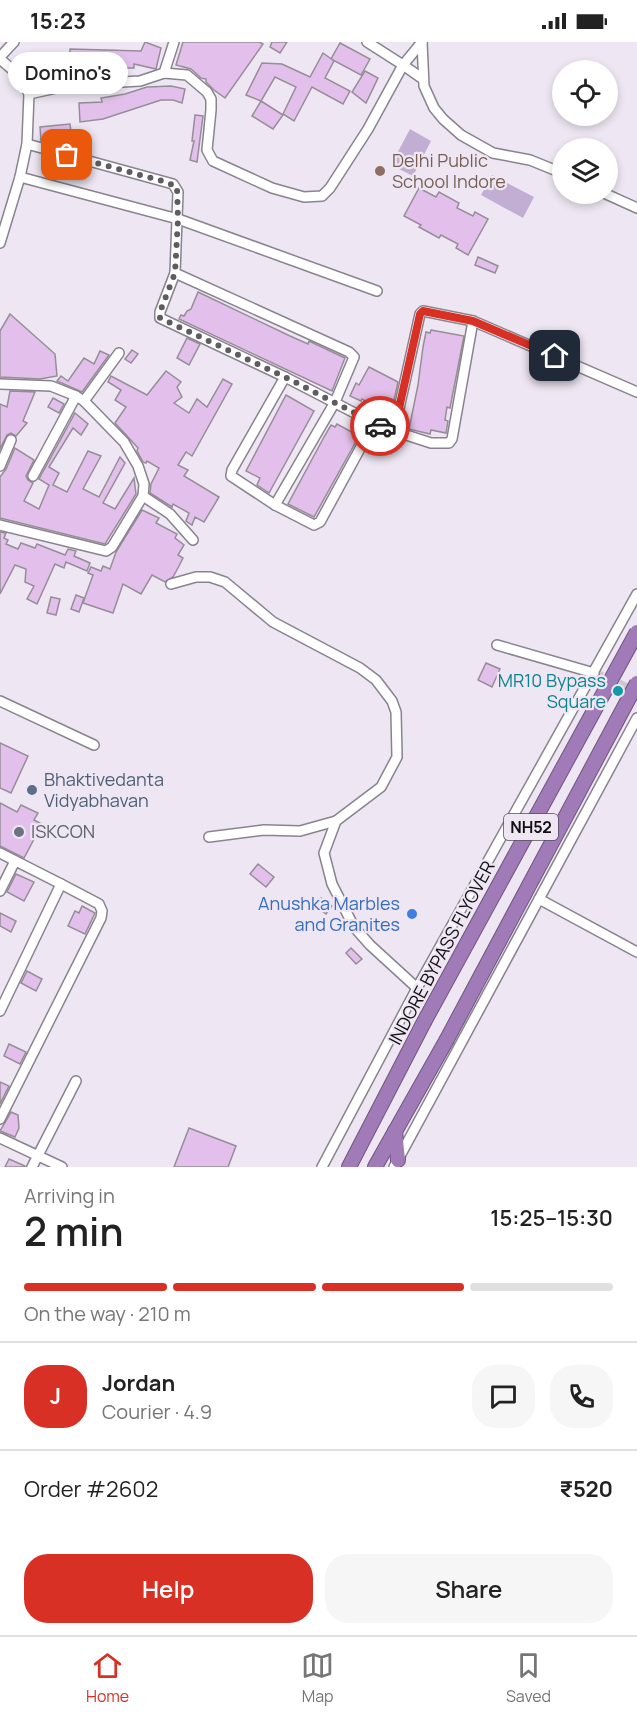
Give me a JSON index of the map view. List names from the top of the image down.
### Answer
{
  "streets": {
    "highway": ["NH52", "INDORE BYPASS FLYOVER"]
  },
  "places": [
    "Domino's",
    "Delhi Public School Indore",
    "MR10 Bypass Square",
    "Bhaktivedanta Vidyabhavan",
    "ISKCON",
    "Anushka Marbles and Granites"
  ],
  "page": {
    "status": "15:23",
    "bubble": "Domino's",
    "heading": ["2 min", "Arriving in", "15:25–15:30"],
    "panel": [
      "Jordan",
      "Courier · 4.9",
      "Order #2602",
      "₹520"
    ],
    "bar": "On the way · 210 m",
    "round": "J",
    "buttons": ["Help", "Share"],
    "tabs": ["Home", "Map", "Saved"]
  }
}
